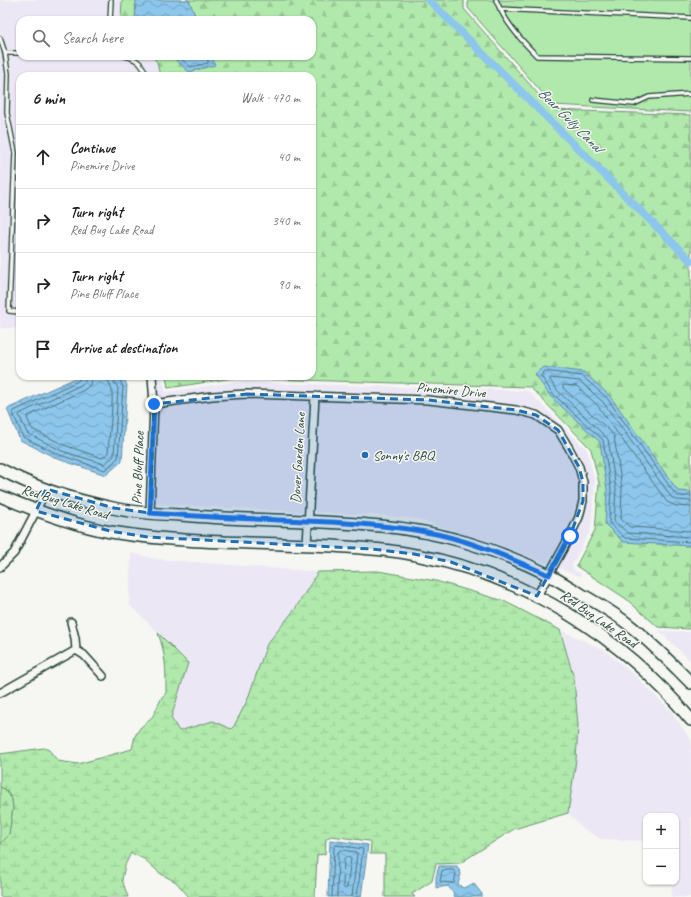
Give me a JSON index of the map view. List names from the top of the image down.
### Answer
{
  "streets": {
    "main road": ["Red Bug Lake Road"],
    "street": ["Pinemire Drive", "Dover Garden Lane", "Pine Bluff Place"]
  },
  "crossings": [
    ["Pinemire Drive", "Dover Garden Lane"],
    ["Pinemire Drive", "Pine Bluff Place"],
    ["Pinemire Drive", "Red Bug Lake Road"],
    ["Dover Garden Lane", "Red Bug Lake Road"],
    ["Pine Bluff Place", "Red Bug Lake Road"]
  ],
  "water": ["Bear Gully Canal"],
  "places": ["Sonny's BBQ"],
  "page": {
    "search": "Search here",
    "heading": ["6 min", "Walk · 470 m"],
    "list": [
      ["Continue", "Pinemire Drive", "40 m"],
      ["Turn right", "Red Bug Lake Road", "340 m"],
      ["Turn right", "Pine Bluff Place", "90 m"],
      "Arrive at destination"
    ],
    "map_buttons": ["+", "−"]
  }
}
